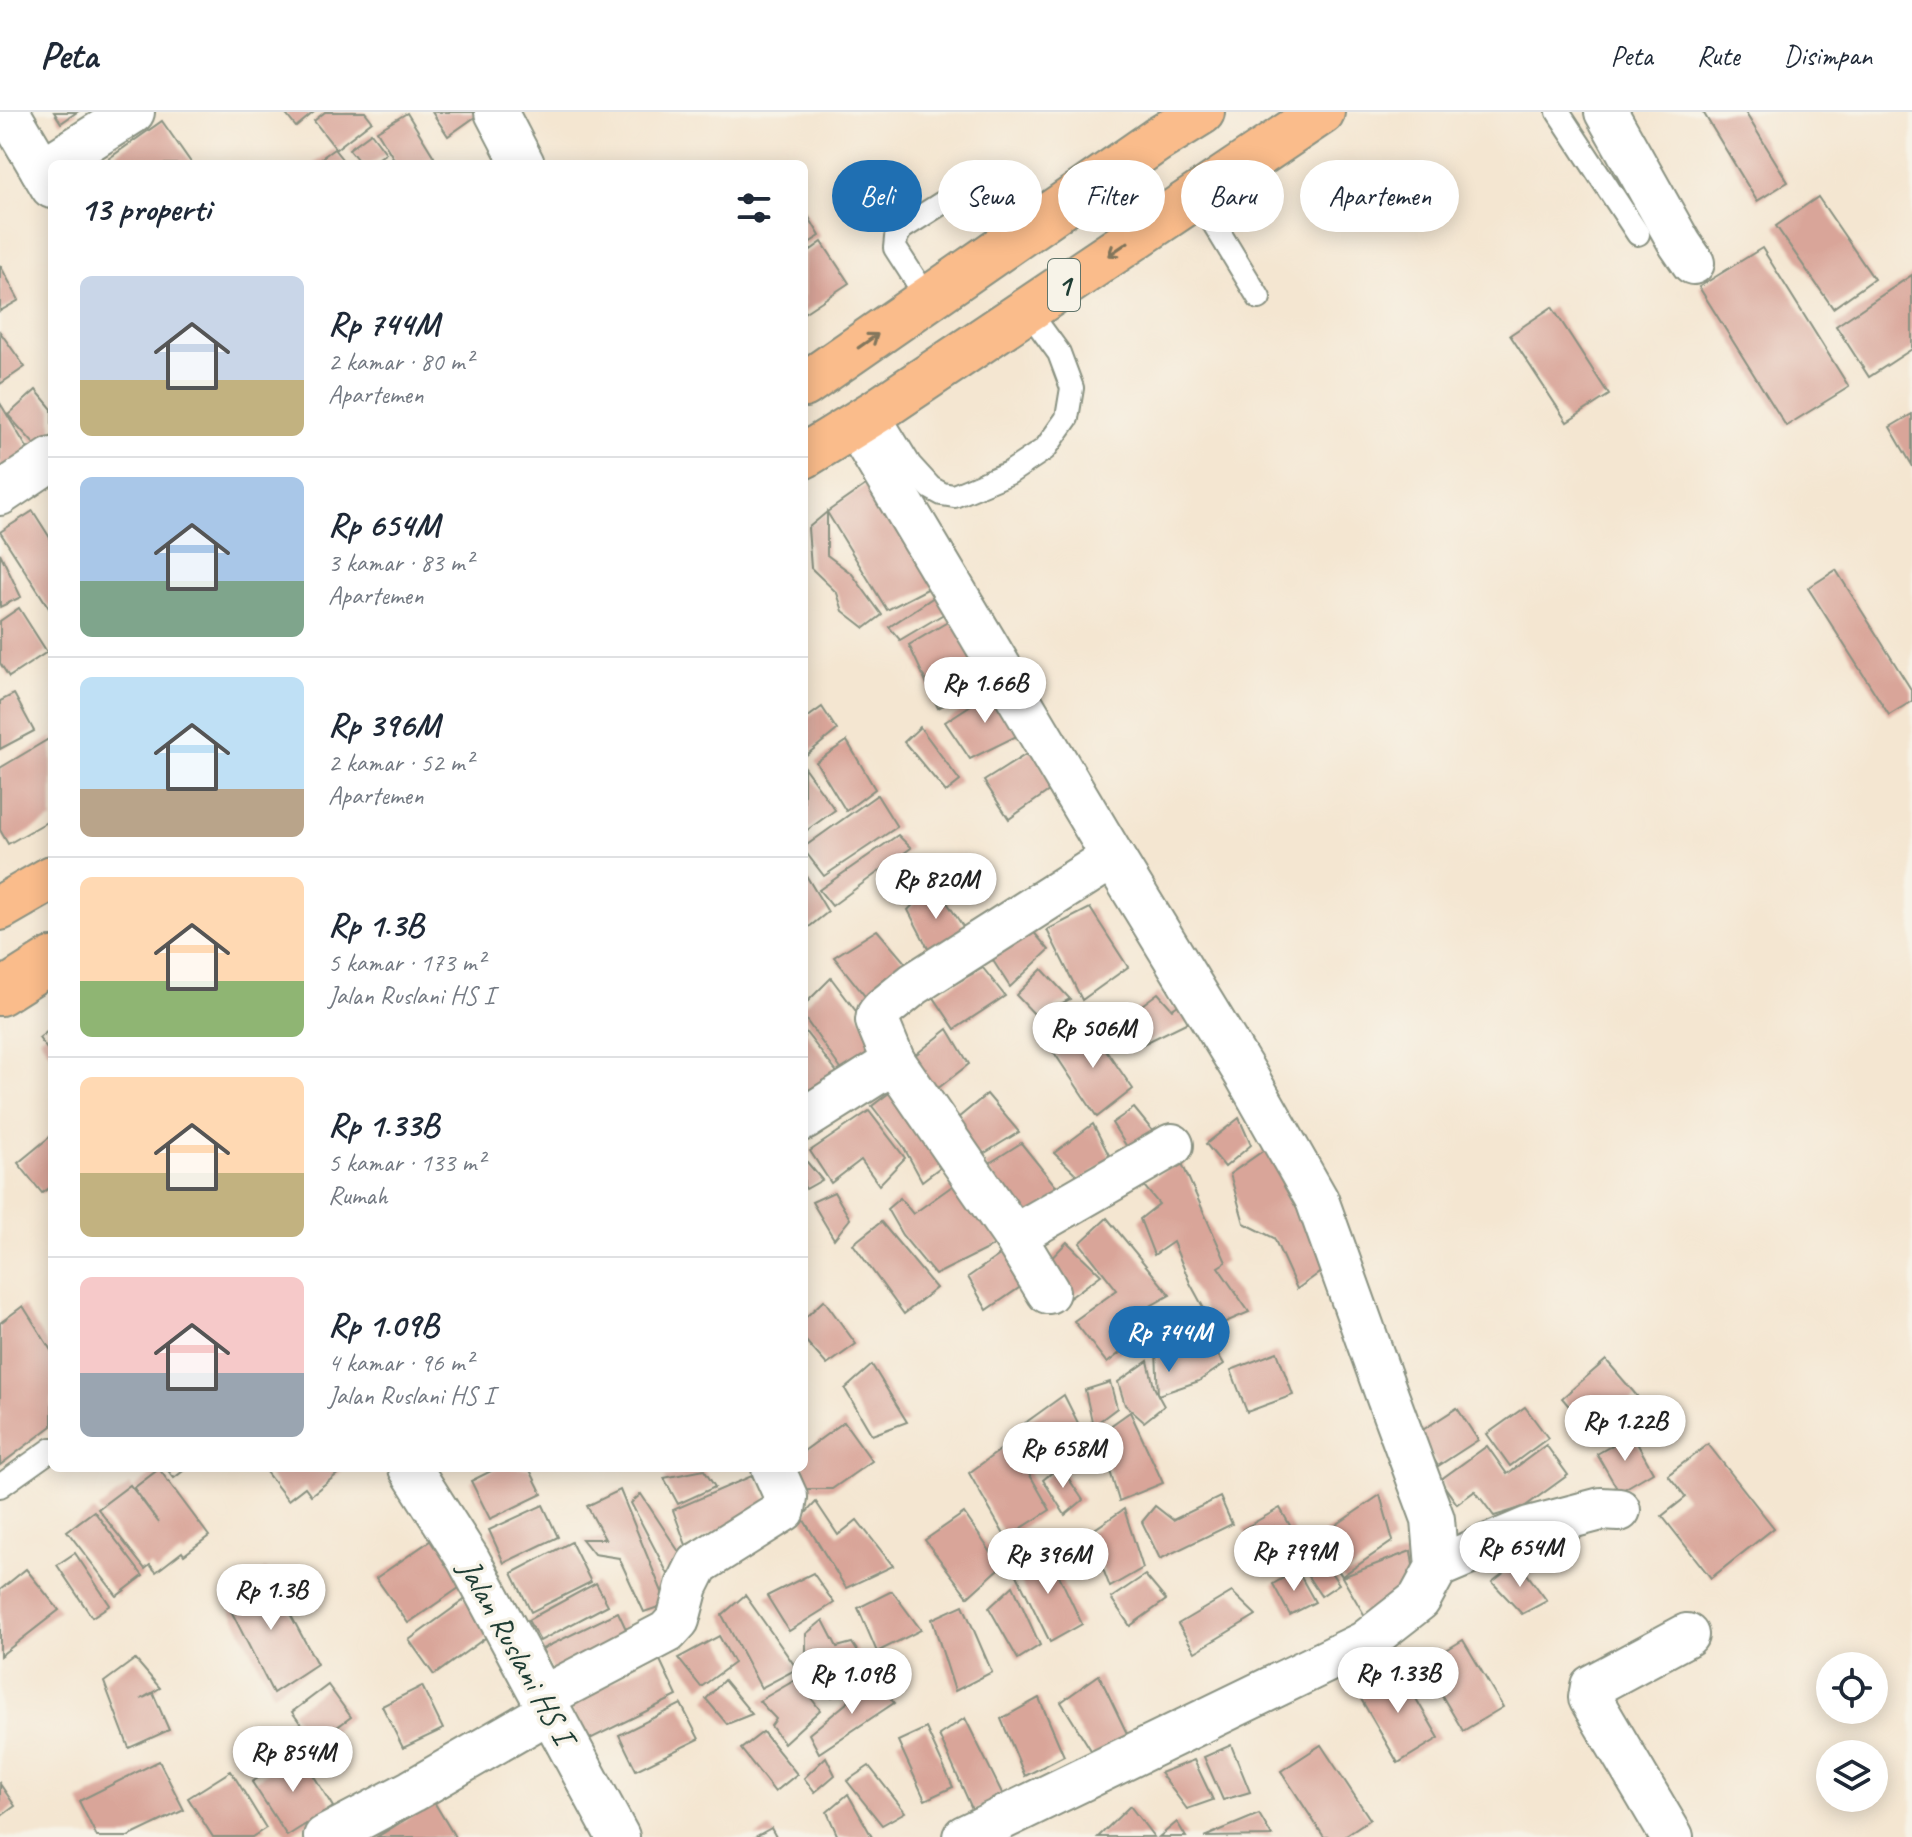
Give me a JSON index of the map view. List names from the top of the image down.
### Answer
{
  "streets": {
    "highway": ["1"],
    "street": ["Jalan Ruslani HS I"]
  },
  "page": {
    "header": "Peta",
    "nav": ["Peta", "Rute", "Disimpan"],
    "chip": [
      "Beli",
      "Sewa",
      "Filter",
      "Baru",
      "Apartemen"
    ],
    "heading": "13 properti",
    "list": [
      {
        "name": "Rp 744M",
        "note": "2 kamar · 80 m² · Apartemen"
      },
      {
        "name": "Rp 654M",
        "note": "3 kamar · 83 m² · Apartemen"
      },
      {
        "name": "Rp 396M",
        "note": "2 kamar · 52 m² · Apartemen"
      },
      {
        "name": "Rp 1.3B",
        "note": "5 kamar · 173 m² · Jalan Ruslani HS I"
      },
      {
        "name": "Rp 1.33B",
        "note": "5 kamar · 133 m² · Rumah"
      },
      {
        "name": "Rp 1.09B",
        "note": "4 kamar · 96 m² · Jalan Ruslani HS I"
      }
    ],
    "price": [
      "Rp 1.66B",
      "Rp 820M",
      "Rp 506M",
      "Rp 744M",
      "Rp 1.22B",
      "Rp 658M",
      "Rp 654M",
      "Rp 799M",
      "Rp 396M",
      "Rp 1.3B",
      "Rp 1.33B",
      "Rp 1.09B",
      "Rp 854M"
    ]
  }
}
